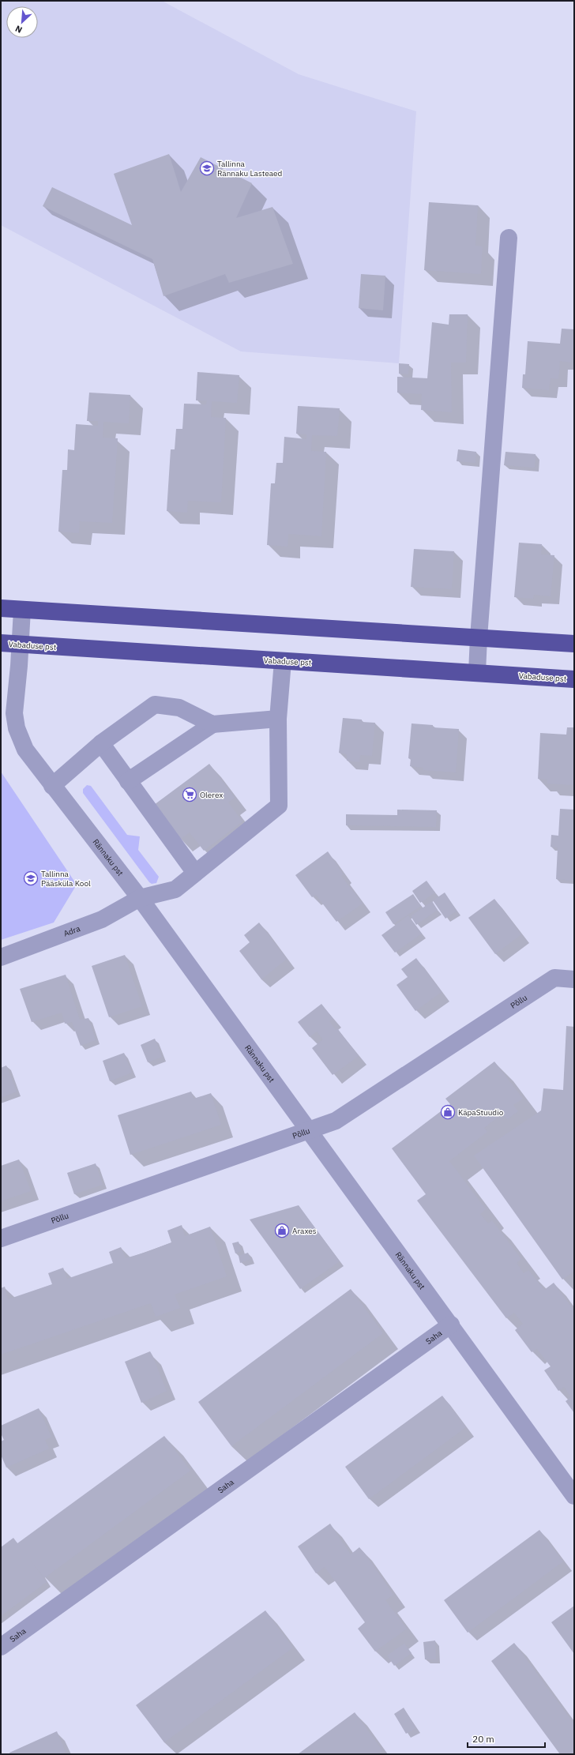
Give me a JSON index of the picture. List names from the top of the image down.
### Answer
{
  "streets": {
    "highway": ["Vabaduse pst"],
    "street": [
      "Rännaku pst",
      "Adra",
      "Põllu",
      "Saha"
    ]
  },
  "crossings": [
    ["Vabaduse pst", "Rännaku pst"],
    ["Rännaku pst", "Adra"],
    ["Rännaku pst", "Põllu"],
    ["Rännaku pst", "Saha"]
  ],
  "places": {
    "school or university": ["Tallinna Rännaku Lasteaed", "Tallinna Pääsküla Kool"],
    "supermarket": ["Olerex"],
    "shop": ["KäpaStuudio", "Araxes"]
  },
  "scale_bar": "20 m",
  "north": "bottom left"
}
